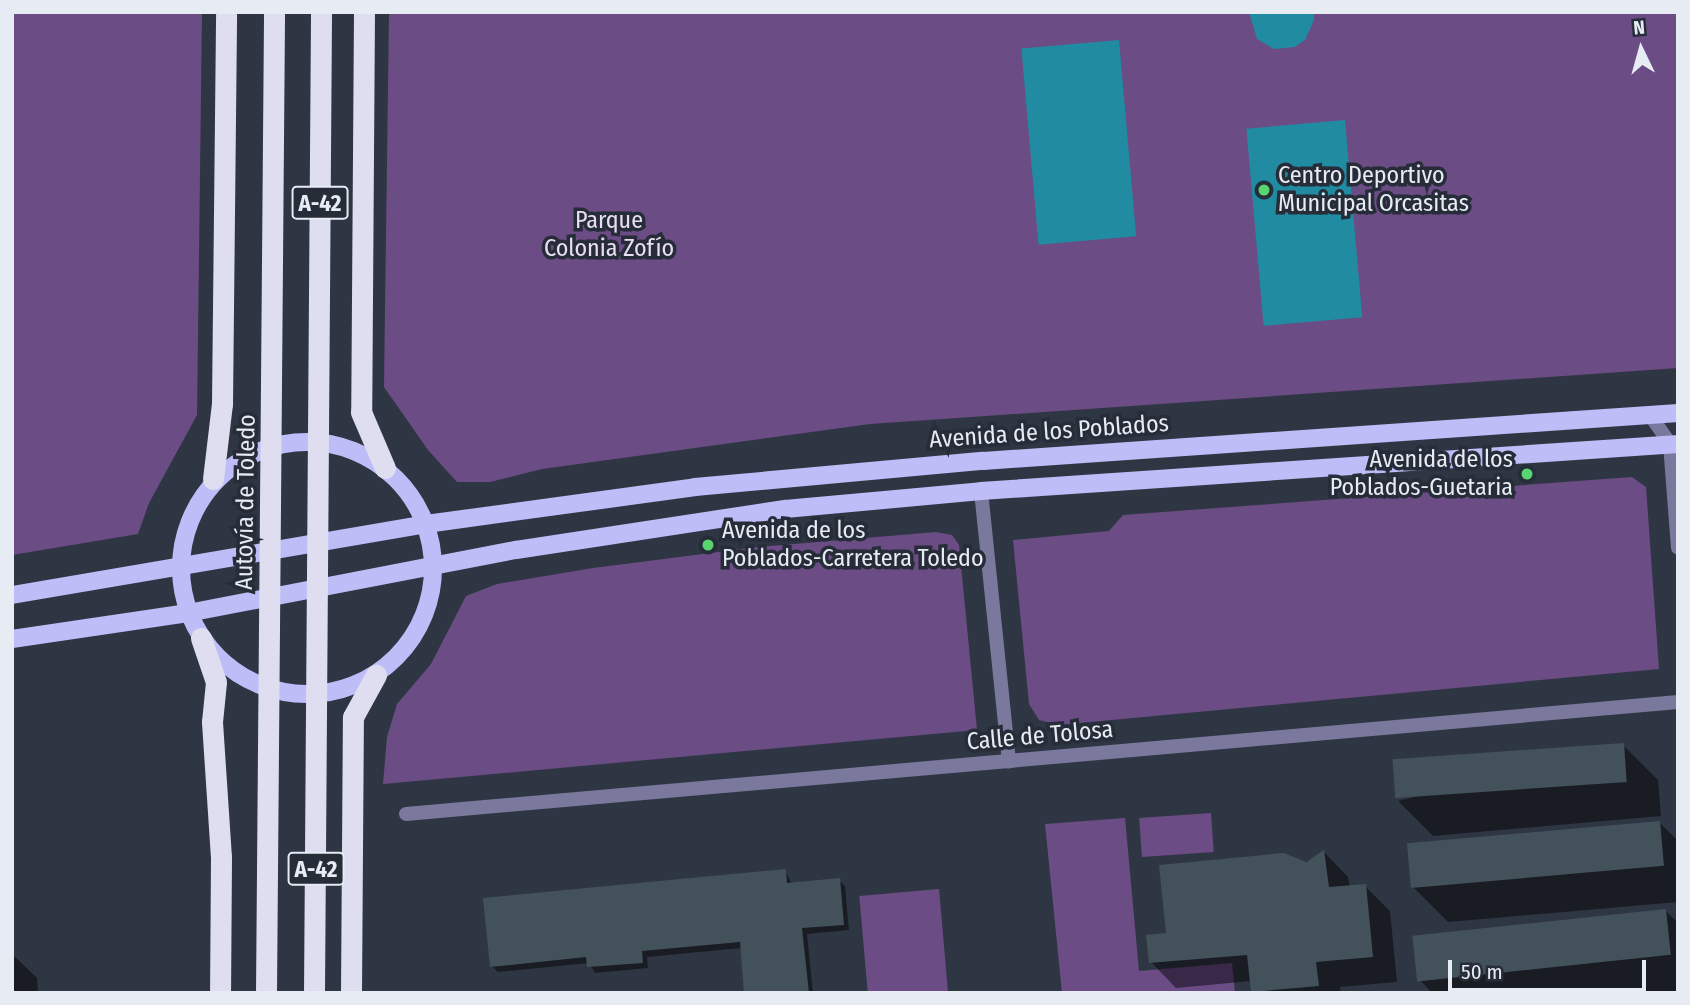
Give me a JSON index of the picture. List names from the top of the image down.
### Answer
{
  "streets": {
    "highway": ["A-42", "Autovía de Toledo"],
    "main road": ["Avenida de los Poblados"],
    "street": ["Calle de Tolosa"]
  },
  "parks": ["Parque Colonia Zofío"],
  "places": ["Centro Deportivo Municipal Orcasitas", "Avenida de los Poblados-Guetaria", "Avenida de los Poblados-Carretera Toledo"],
  "scale_bar": "50 m",
  "north": "top"
}
